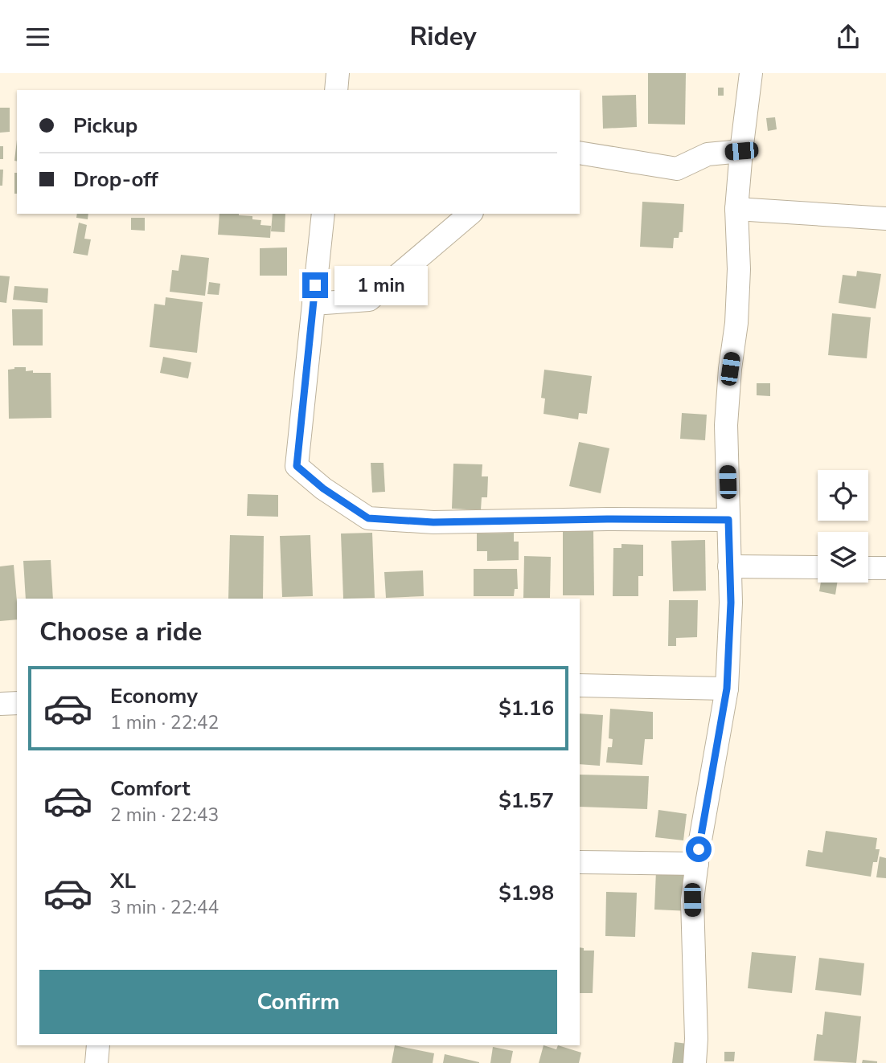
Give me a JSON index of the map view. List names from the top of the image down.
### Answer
{
  "page": {
    "header": "Ridey",
    "banner": ["Pickup", "Drop-off"],
    "bubble": "1 min",
    "heading": "Choose a ride",
    "list": [
      {
        "name": "Economy",
        "note": "1 min · 22:42",
        "value": "$1.16"
      },
      {
        "name": "Comfort",
        "note": "2 min · 22:43",
        "value": "$1.57"
      },
      {
        "name": "XL",
        "note": "3 min · 22:44",
        "value": "$1.98"
      }
    ],
    "buttons": "Confirm"
  }
}
